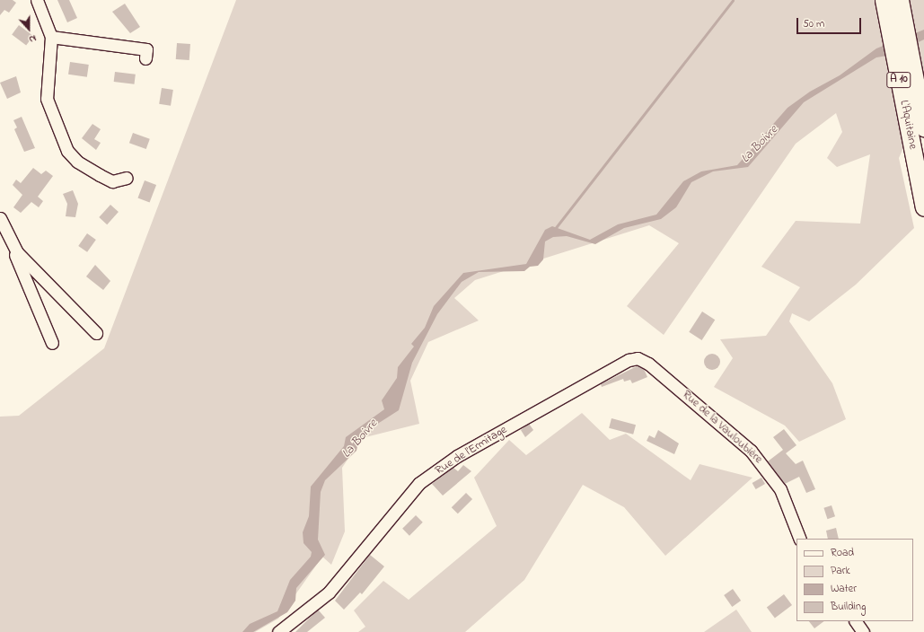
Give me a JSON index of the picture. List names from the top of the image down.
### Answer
{
  "streets": {
    "highway": ["A 10", "L'Aquitaine"],
    "street": ["Rue de la Vauloubière", "Rue de l’Ermitage"]
  },
  "crossings": [
    ["Rue de la Vauloubière", "Rue de l’Ermitage"]
  ],
  "water": ["La Boivre"],
  "legend": [
    "Road",
    "Park",
    "Water",
    "Building"
  ],
  "scale_bar": "50 m",
  "north": "bottom"
}
